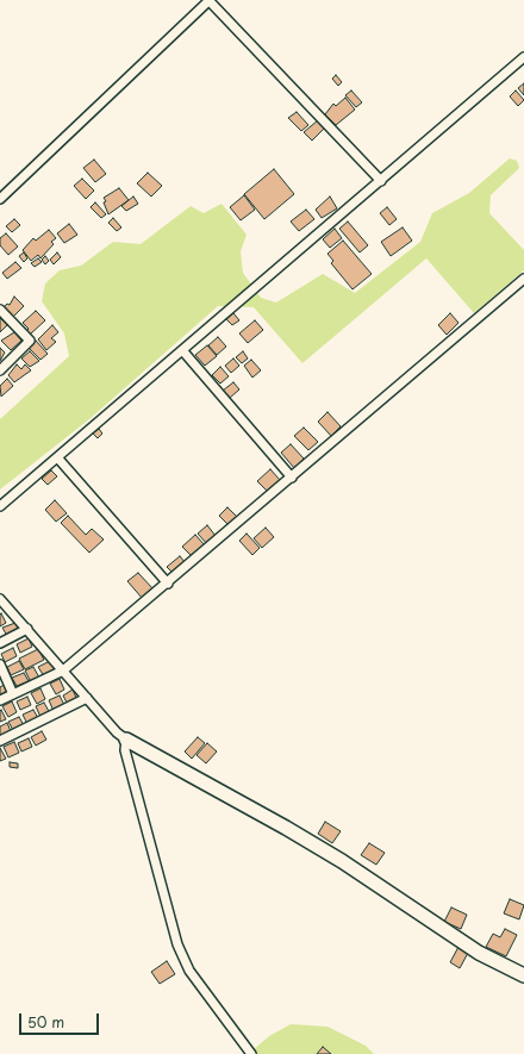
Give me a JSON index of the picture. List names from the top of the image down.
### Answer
{
  "scale_bar": "50 m"
}
